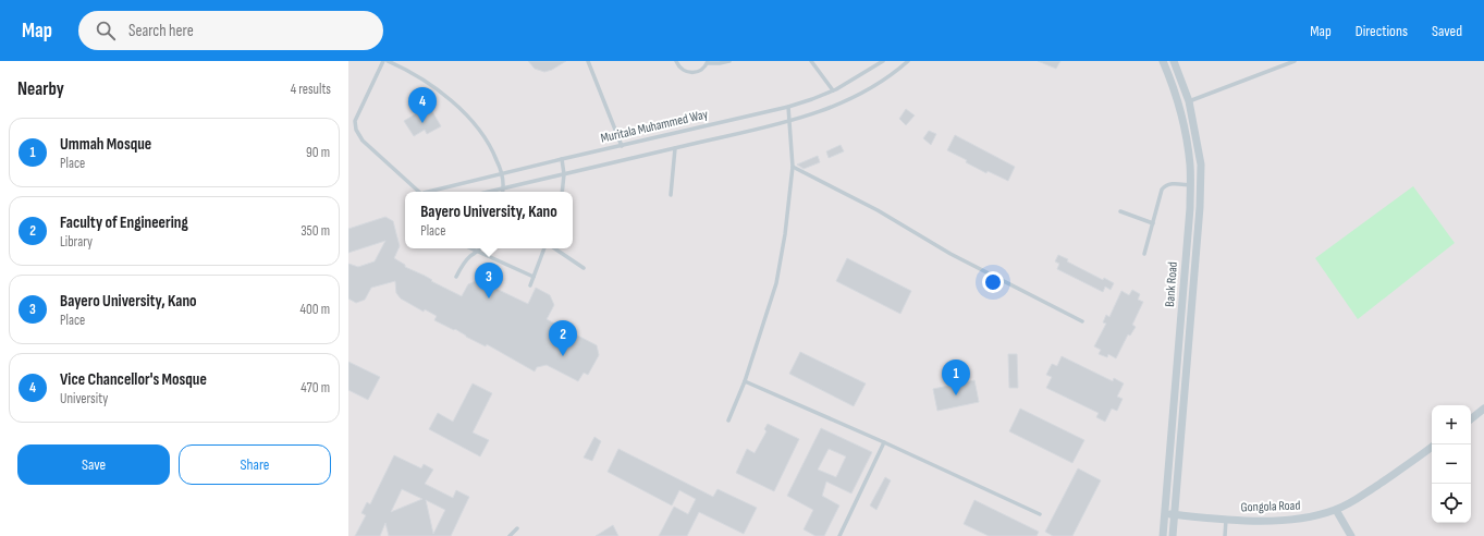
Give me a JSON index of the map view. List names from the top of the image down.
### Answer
{
  "streets": {
    "street": ["Bank Road", "Gongola Road"],
    "lane": ["Muritala Muhammed Way"]
  },
  "crossings": [
    ["Bank Road", "Gongola Road"]
  ],
  "page": {
    "header": "Map",
    "search": "Search here",
    "nav": ["Map", "Directions", "Saved"],
    "heading": ["Nearby", "4 results"],
    "pins": [
      "4",
      "3",
      "2",
      "1"
    ],
    "list": [
      {
        "mark": "1",
        "name": "Ummah Mosque",
        "note": "Place",
        "value": "90 m"
      },
      {
        "mark": "2",
        "name": "Faculty of Engineering",
        "note": "Library",
        "value": "350 m"
      },
      {
        "mark": "3",
        "name": "Bayero University, Kano",
        "note": "Place",
        "value": "400 m"
      },
      {
        "mark": "4",
        "name": "Vice Chancellor's Mosque",
        "note": "University",
        "value": "470 m"
      }
    ],
    "popup": ["Bayero University, Kano", "Place"],
    "map_buttons": ["+", "−"],
    "buttons": ["Save", "Share"]
  }
}
